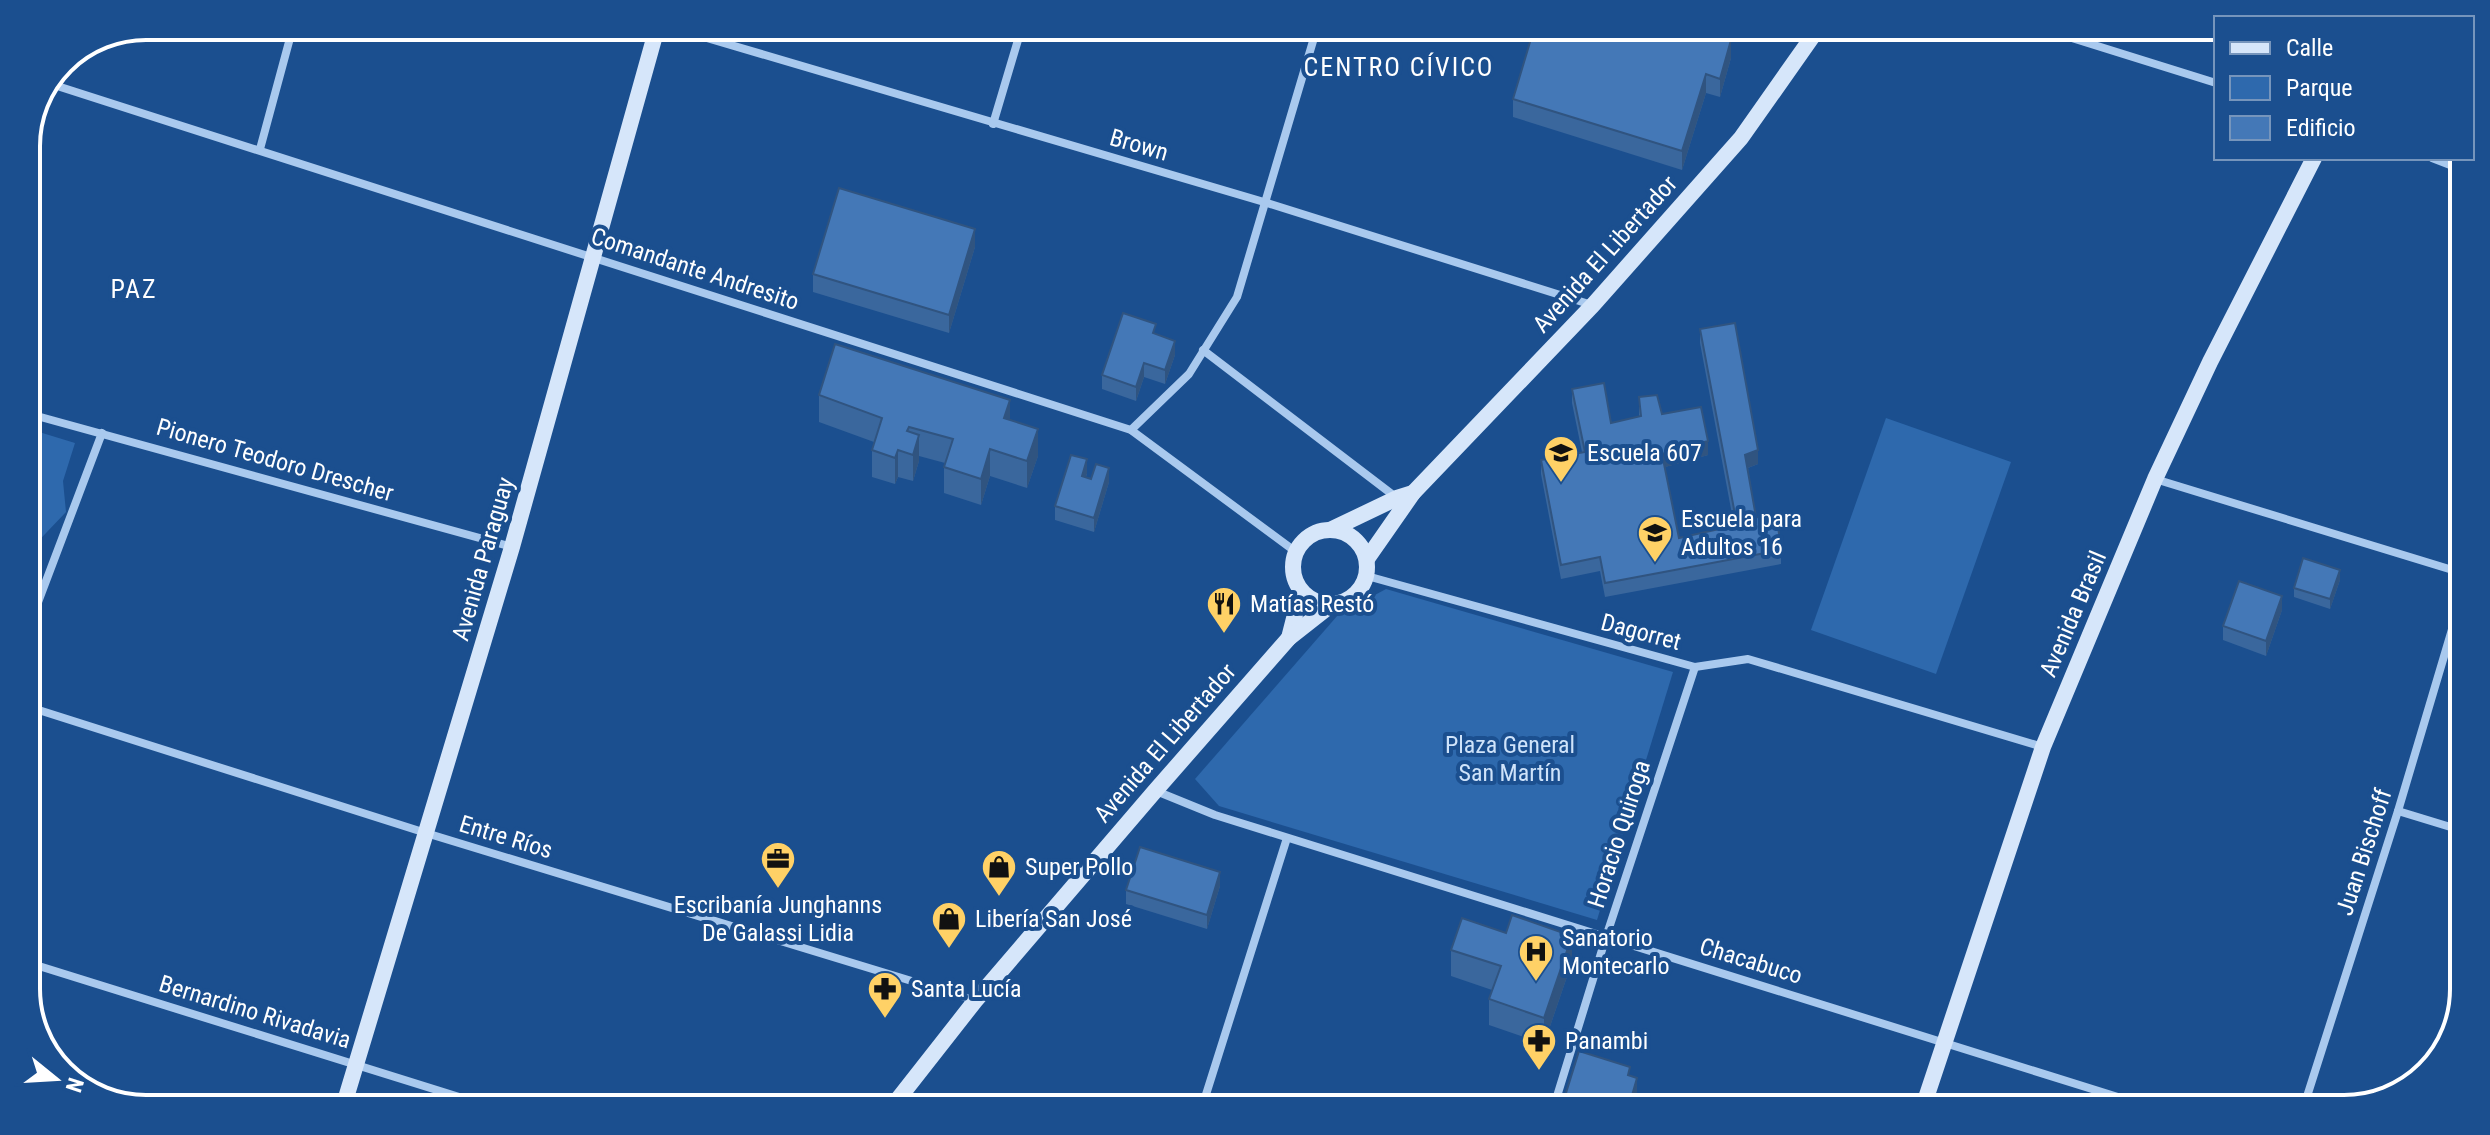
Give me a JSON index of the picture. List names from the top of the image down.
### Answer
{
  "streets": {
    "main road": ["Avenida El Libertador", "Avenida Paraguay", "Avenida Brasil"],
    "street": [
      "Brown",
      "Comandante Andresito",
      "Pionero Teodoro Drescher",
      "Dagorret",
      "Horacio Quiroga",
      "Entre Ríos",
      "Juan Bischoff",
      "Chacabuco",
      "Bernardino Rivadavia"
    ]
  },
  "crossings": [
    ["Brown", "Avenida El Libertador"],
    ["Avenida El Libertador", "Comandante Andresito"],
    ["Avenida El Libertador", "Dagorret"],
    ["Avenida El Libertador", "Entre Ríos"],
    ["Avenida El Libertador", "Chacabuco"],
    ["Comandante Andresito", "Avenida Paraguay"],
    ["Comandante Andresito", "Dagorret"],
    ["Pionero Teodoro Drescher", "Avenida Paraguay"],
    ["Avenida Paraguay", "Entre Ríos"],
    ["Avenida Paraguay", "Bernardino Rivadavia"],
    ["Avenida Brasil", "Dagorret"],
    ["Avenida Brasil", "Chacabuco"],
    ["Dagorret", "Horacio Quiroga"],
    ["Horacio Quiroga", "Chacabuco"]
  ],
  "districts": ["CENTRO CÍVICO", "PAZ"],
  "parks": ["Plaza General San Martín"],
  "places": {
    "school or university": ["Escuela 607", "Escuela para Adultos 16"],
    "restaurant": ["Matías Restó"],
    "office": ["Escribanía Junghanns De Galassi Lidia"],
    "shop": ["Super Pollo", "Libería San José"],
    "hospital": ["Sanatorio Montecarlo"],
    "pharmacy": ["Santa Lucía", "Panambi"]
  },
  "legend": ["Calle", "Parque", "Edificio"],
  "north": "right"
}
